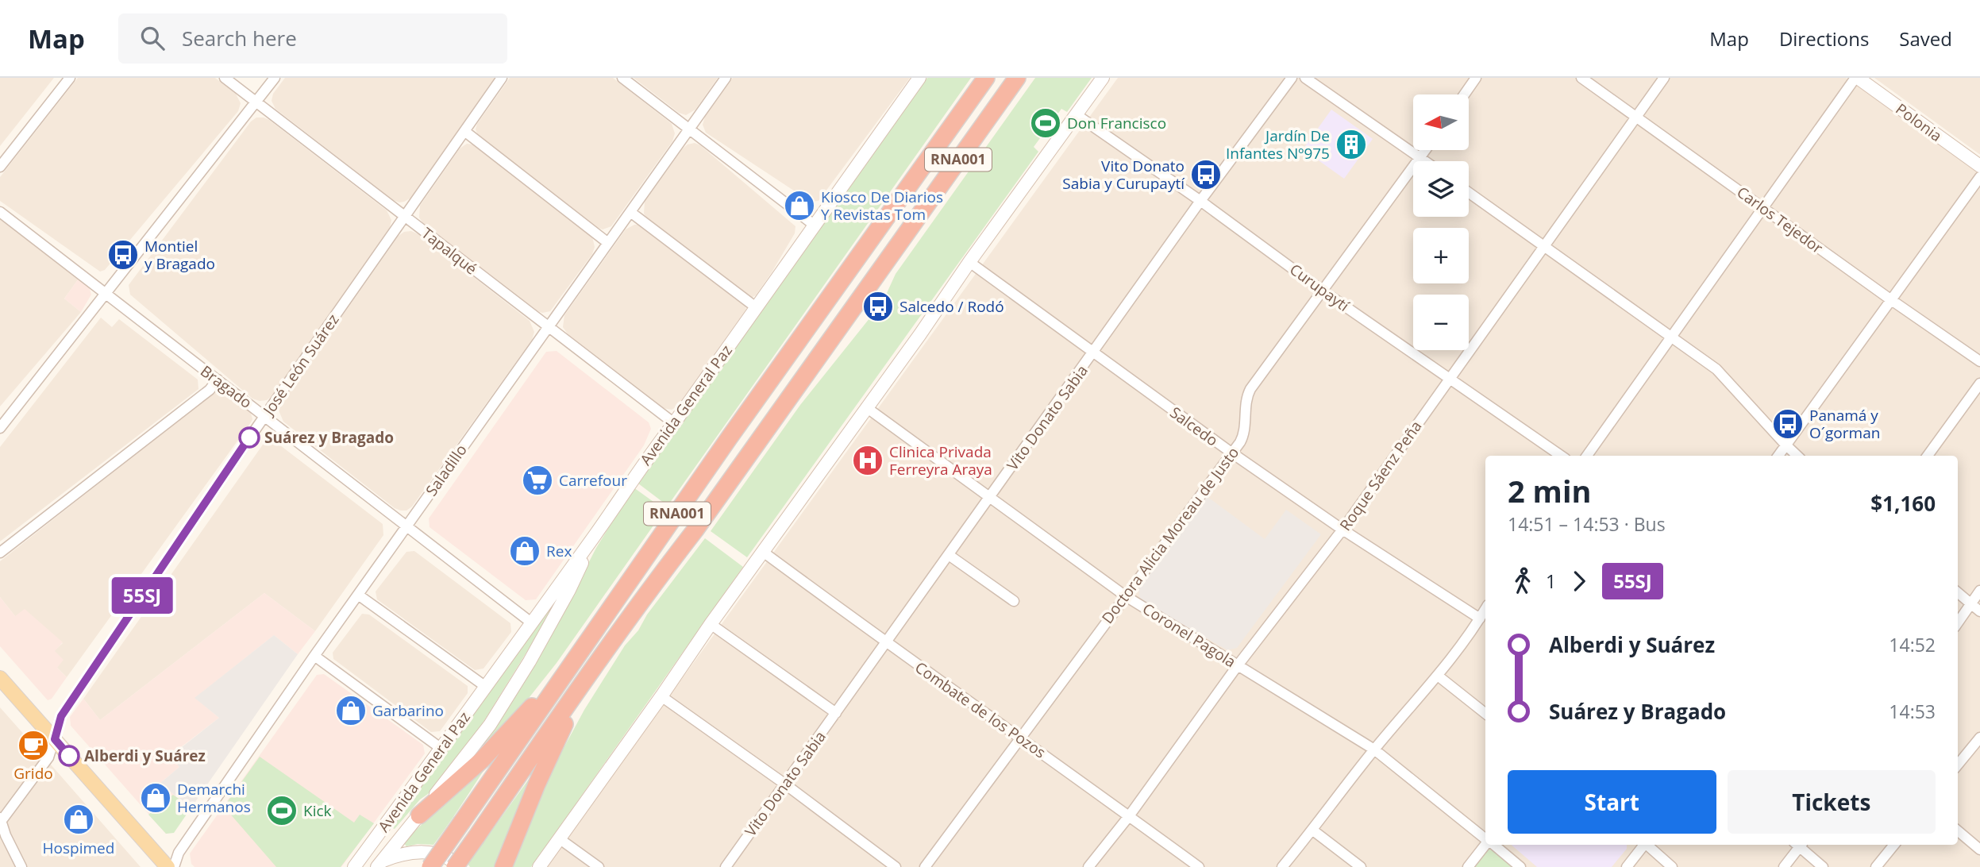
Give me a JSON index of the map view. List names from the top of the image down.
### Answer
{
  "streets": {
    "highway": ["RNA001"],
    "street": [
      "Polonia",
      "Carlos Tejedor",
      "Tapalqué",
      "Curupaytí",
      "José León Suárez",
      "Bragado",
      "Avenida General Paz",
      "Vito Donato Sabia",
      "Salcedo",
      "Saladillo",
      "Roque Sáenz Peña",
      "Doctora Alicia Moreau de Justo",
      "Coronel Pagola",
      "Combate de los Pozos"
    ]
  },
  "crossings": [
    ["Carlos Tejedor", "Roque Sáenz Peña"],
    ["Tapalqué", "José León Suárez"],
    ["Tapalqué", "Avenida General Paz"],
    ["Tapalqué", "Saladillo"],
    ["Curupaytí", "Vito Donato Sabia"],
    ["Curupaytí", "Roque Sáenz Peña"],
    ["Curupaytí", "Doctora Alicia Moreau de Justo"],
    ["José León Suárez", "Bragado"],
    ["Bragado", "Avenida General Paz"],
    ["Bragado", "Saladillo"],
    ["Vito Donato Sabia", "Salcedo"],
    ["Vito Donato Sabia", "Coronel Pagola"],
    ["Vito Donato Sabia", "Combate de los Pozos"],
    ["Salcedo", "Roque Sáenz Peña"],
    ["Salcedo", "Doctora Alicia Moreau de Justo"],
    ["Roque Sáenz Peña", "Coronel Pagola"],
    ["Roque Sáenz Peña", "Combate de los Pozos"],
    ["Doctora Alicia Moreau de Justo", "Coronel Pagola"],
    ["Doctora Alicia Moreau de Justo", "Combate de los Pozos"]
  ],
  "places": {
    "sports": ["Don Francisco", "Kick"],
    "building": ["Jardín De Infantes Nº975"],
    "bus stop": [
      "Vito Donato Sabia y Curupaytí",
      "Montiel y Bragado",
      "Salcedo / Rodó",
      "Panamá y O´gorman"
    ],
    "shop": [
      "Kiosco De Diarios Y Revistas Tom",
      "Rex",
      "Garbarino",
      "Demarchi Hermanos",
      "Hospimed"
    ],
    "other": ["Suárez y Bragado", "Alberdi y Suárez"],
    "hospital": ["Clinica Privada Ferreyra Araya"],
    "supermarket": ["Carrefour"],
    "cafe": ["Grido"]
  },
  "lines": ["bus line 55SJ"],
  "north": "left",
  "page": {
    "header": "Map",
    "search": "Search here",
    "nav": ["Map", "Directions", "Saved"],
    "on_map": "55SJ",
    "map_buttons": ["+", "−"],
    "heading": ["2 min", "14:51 – 14:53 · Bus", "$1,160"],
    "legs": ["1", "55SJ"],
    "list": [
      {
        "name": "Alberdi y Suárez",
        "value": "14:52"
      },
      {
        "name": "Suárez y Bragado",
        "value": "14:53"
      }
    ],
    "buttons": ["Start", "Tickets"]
  }
}
